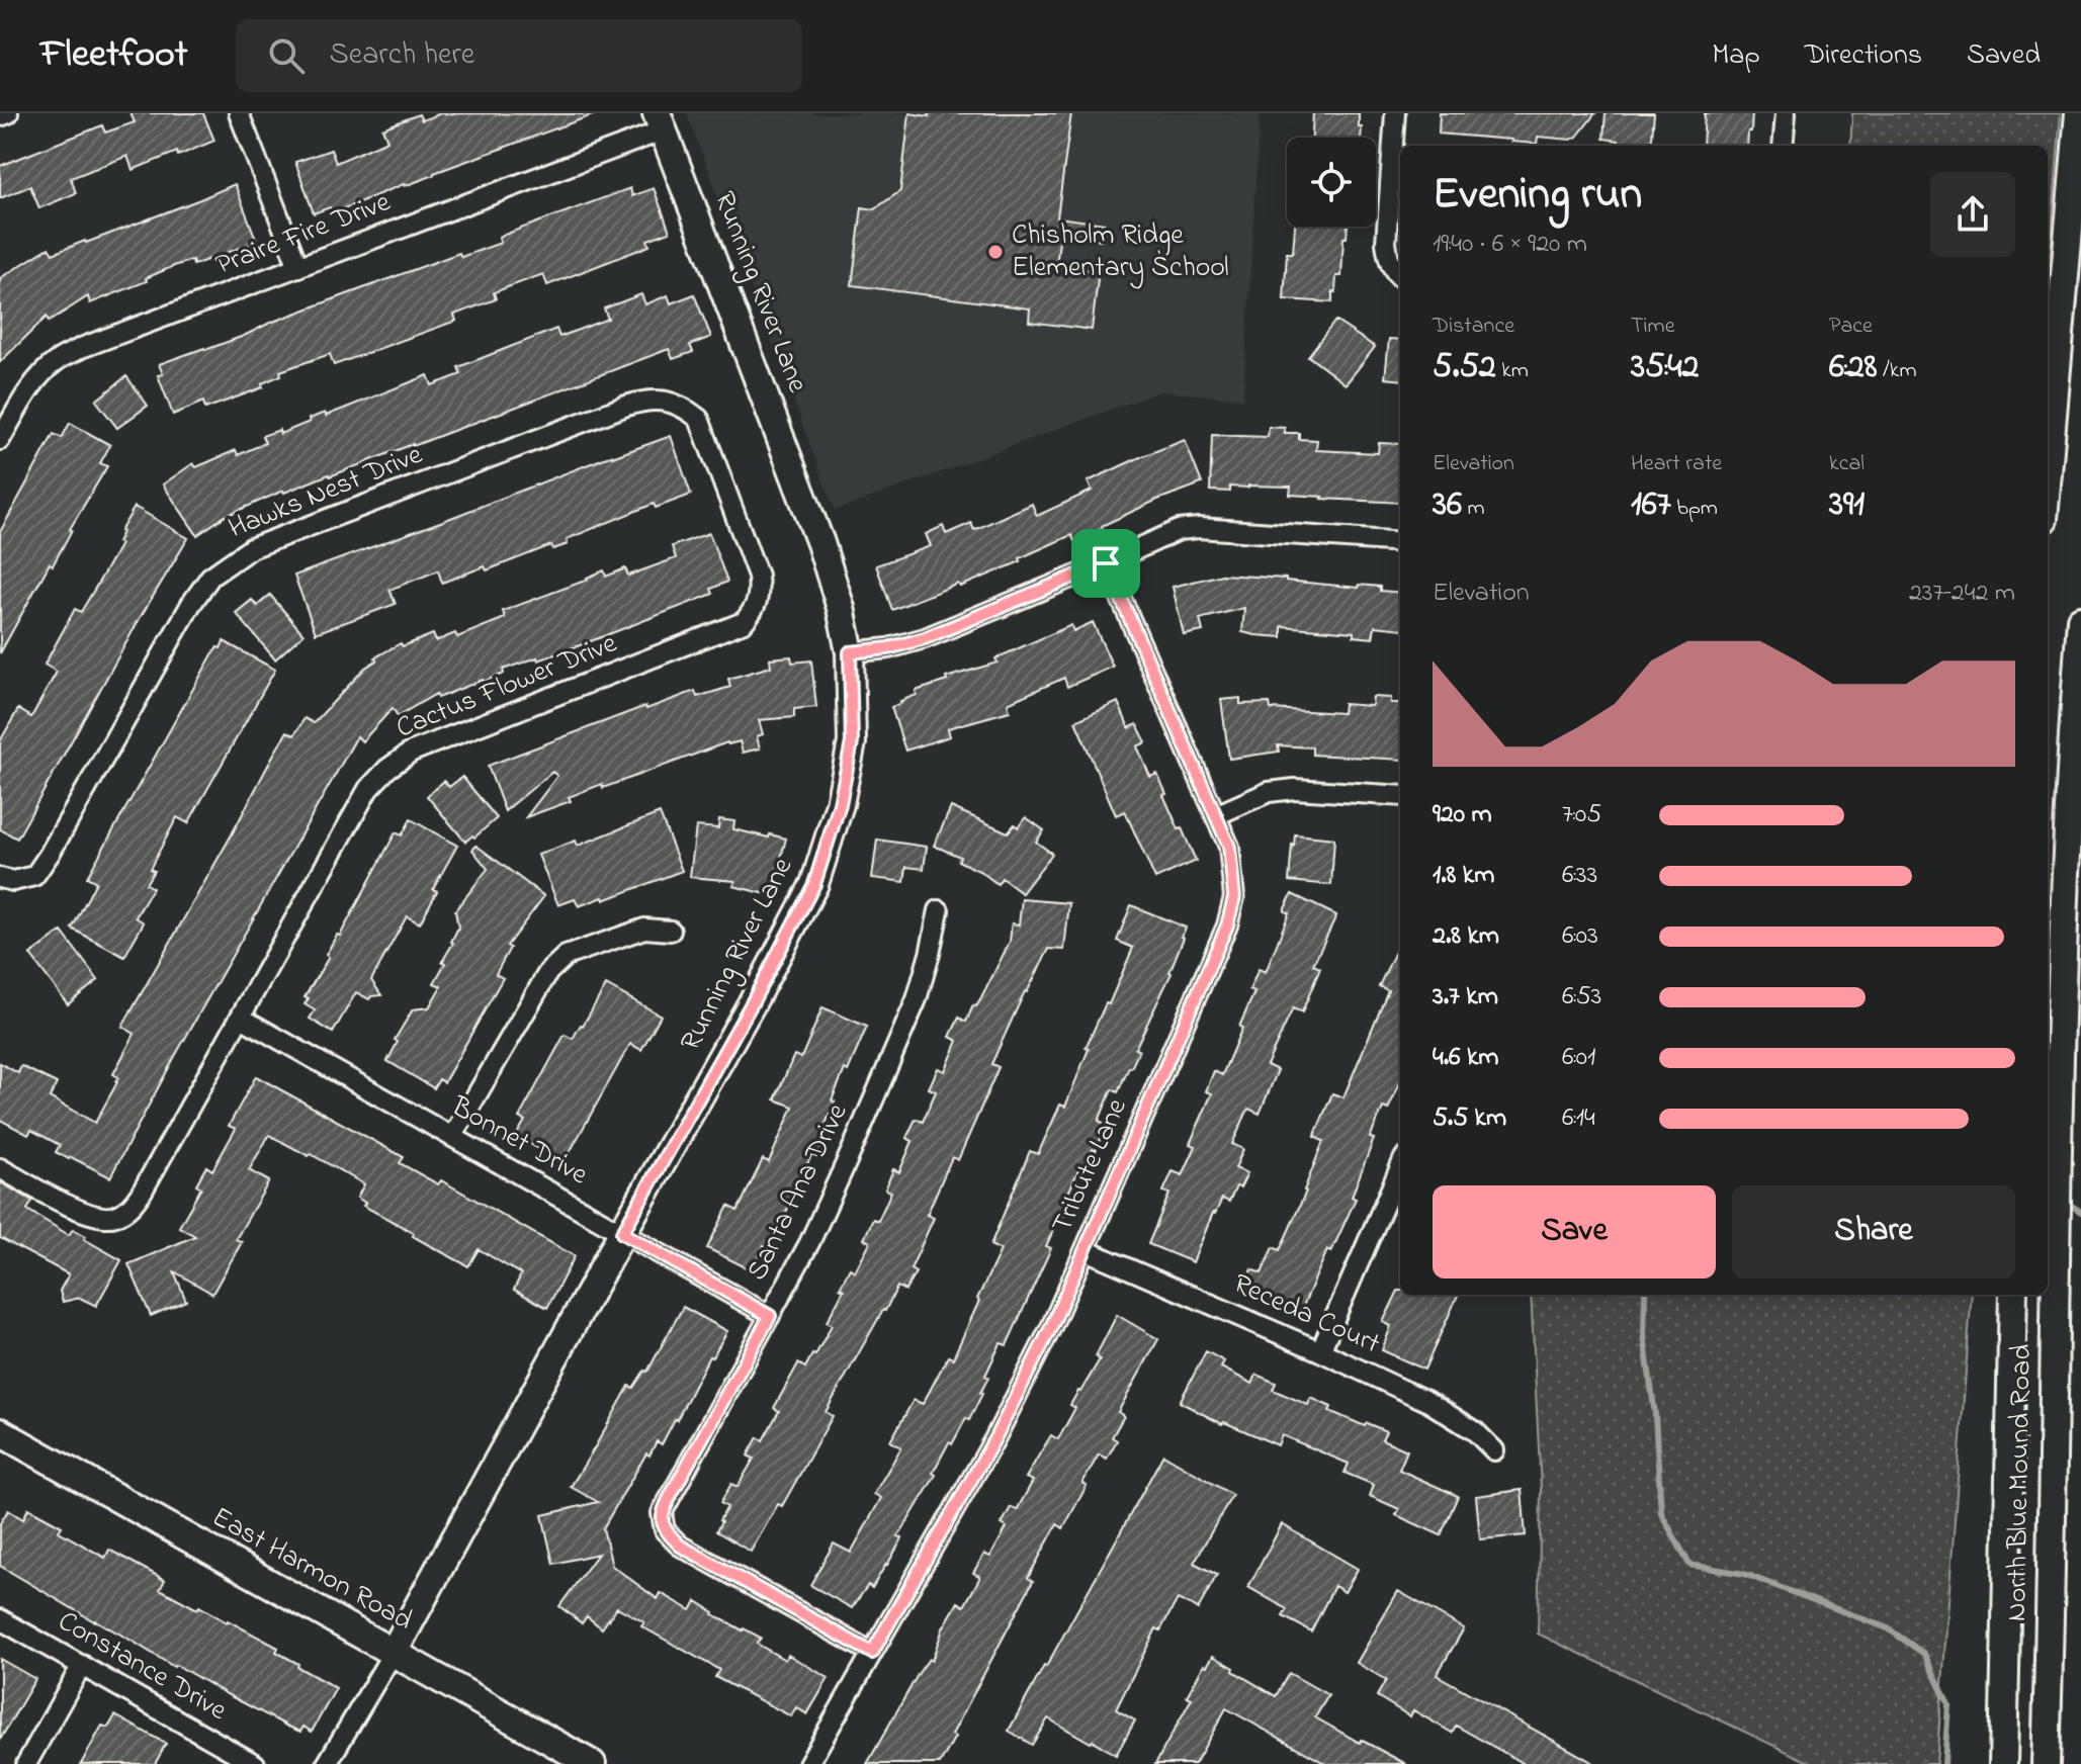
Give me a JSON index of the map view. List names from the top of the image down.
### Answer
{
  "streets": {
    "main road": ["Running River Lane", "North Blue Mound Road", "East Harmon Road"],
    "street": [
      "Praire Fire Drive",
      "Hawks Nest Drive",
      "Cactus Flower Drive",
      "Bonnet Drive",
      "Tribute Lane",
      "Santa Ana Drive",
      "Receda Court",
      "Constance Drive"
    ]
  },
  "crossings": [
    ["Praire Fire Drive", "Running River Lane"],
    ["Running River Lane", "Bonnet Drive"],
    ["Running River Lane", "East Harmon Road"],
    ["Hawks Nest Drive", "Cactus Flower Drive"],
    ["Cactus Flower Drive", "Bonnet Drive"],
    ["Bonnet Drive", "Santa Ana Drive"],
    ["Tribute Lane", "Santa Ana Drive"],
    ["Tribute Lane", "Receda Court"]
  ],
  "places": ["Chisholm Ridge Elementary School"],
  "page": {
    "header": "Fleetfoot",
    "search": "Search here",
    "nav": ["Map", "Directions", "Saved"],
    "heading": ["Evening run", "19:40 · 6 × 920 m"],
    "stats": [
      ["Distance", "5.52 km"],
      ["Time", "35:42"],
      ["Pace", "6:28 /km"],
      ["Elevation", "36 m"],
      ["Heart rate", "167 bpm"],
      ["kcal", "391"]
    ],
    "chart": ["Elevation", "237–242 m"],
    "list": [
      {
        "name": "920 m",
        "note": "7:05"
      },
      {
        "name": "1.8 km",
        "note": "6:33"
      },
      {
        "name": "2.8 km",
        "note": "6:03"
      },
      {
        "name": "3.7 km",
        "note": "6:53"
      },
      {
        "name": "4.6 km",
        "note": "6:01"
      },
      {
        "name": "5.5 km",
        "note": "6:14"
      }
    ],
    "buttons": ["Save", "Share"]
  }
}
